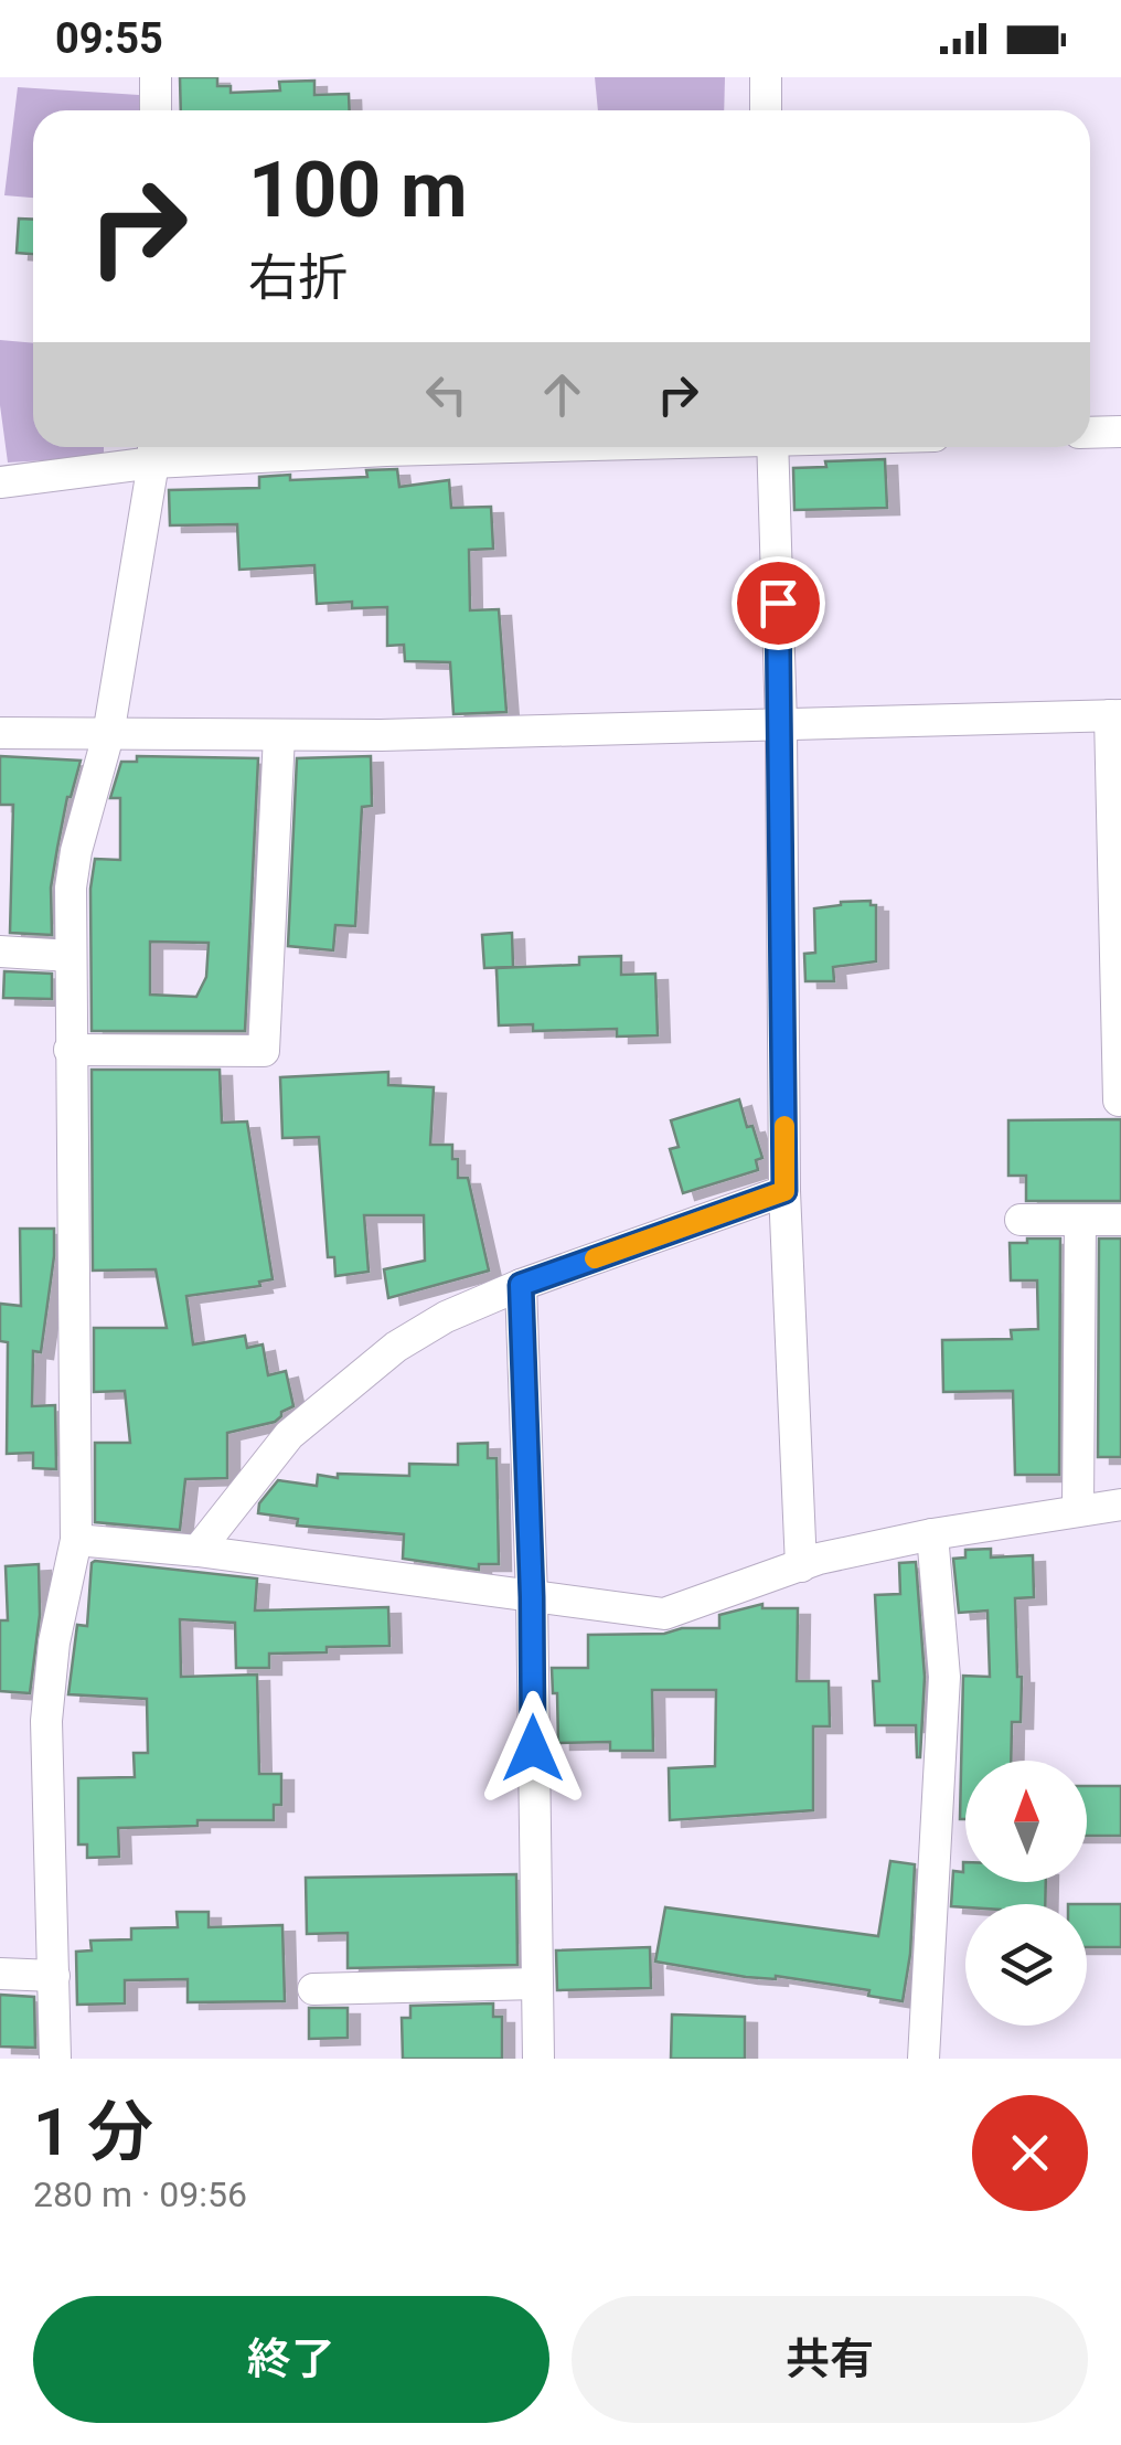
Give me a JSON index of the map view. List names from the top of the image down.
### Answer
{
  "north": "top",
  "page": {
    "status": "09:55",
    "turn": ["100 m", "右折"],
    "heading": ["1 分", "280 m · 09:56"],
    "buttons": ["終了", "共有"]
  }
}
